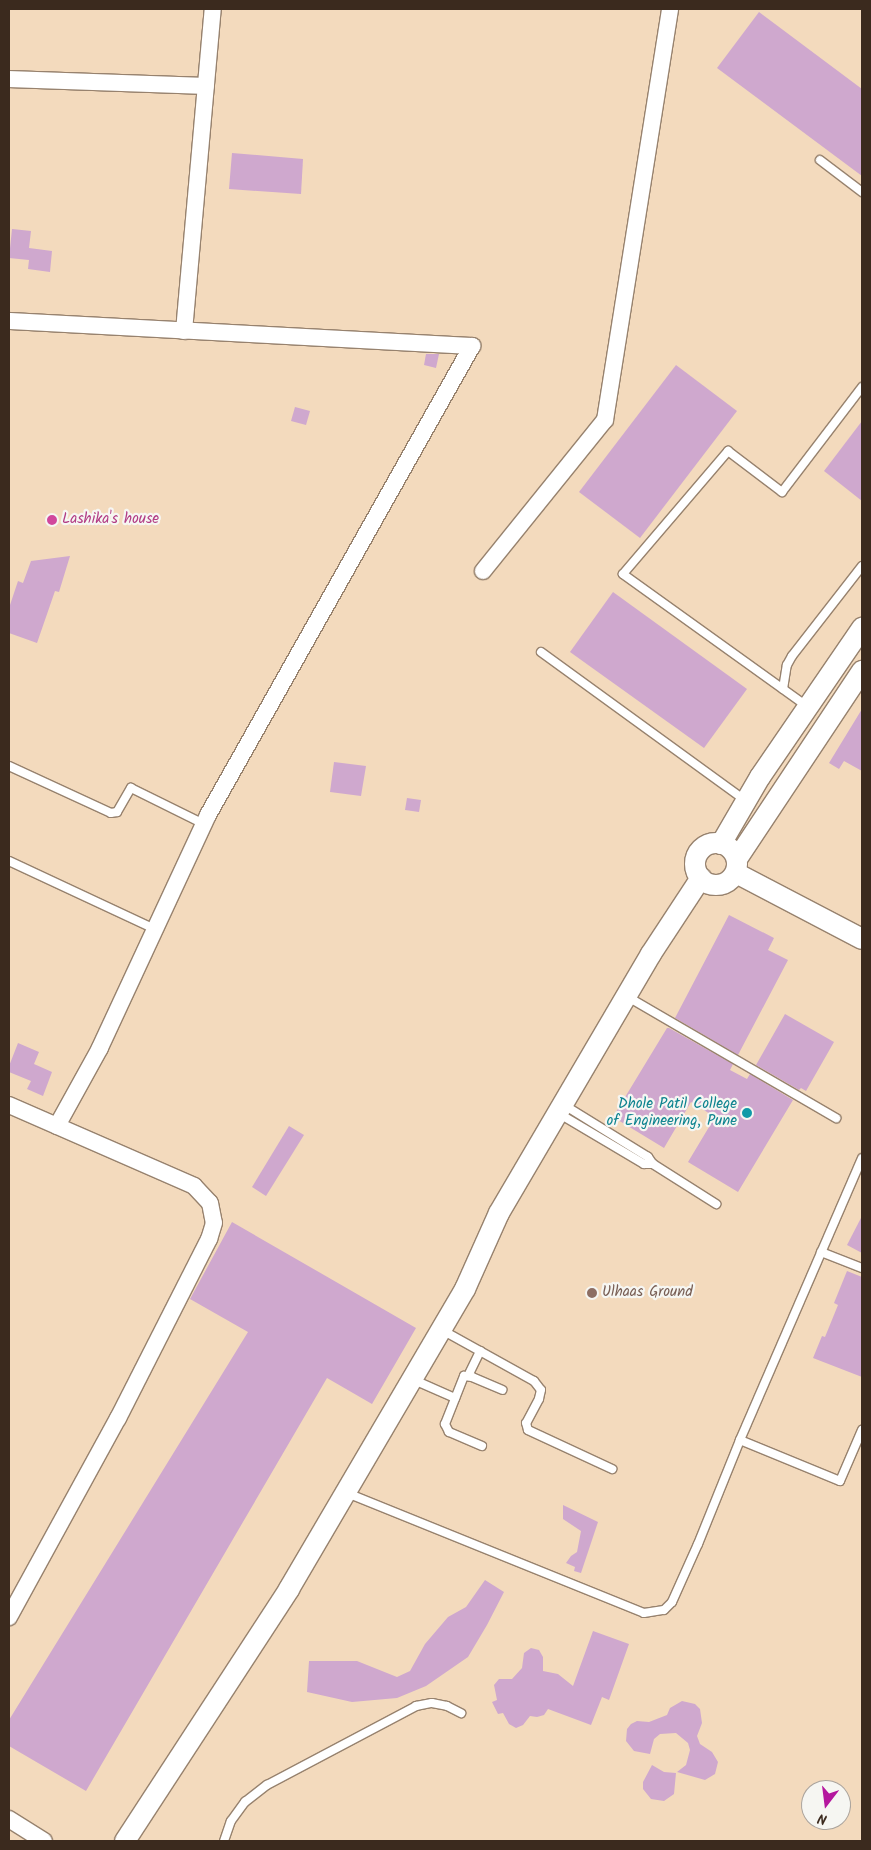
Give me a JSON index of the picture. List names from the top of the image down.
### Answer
{
  "places": ["Lashika's house", "Dhole Patil College of Engineering, Pune", "Ulhaas Ground"],
  "north": "bottom"
}
